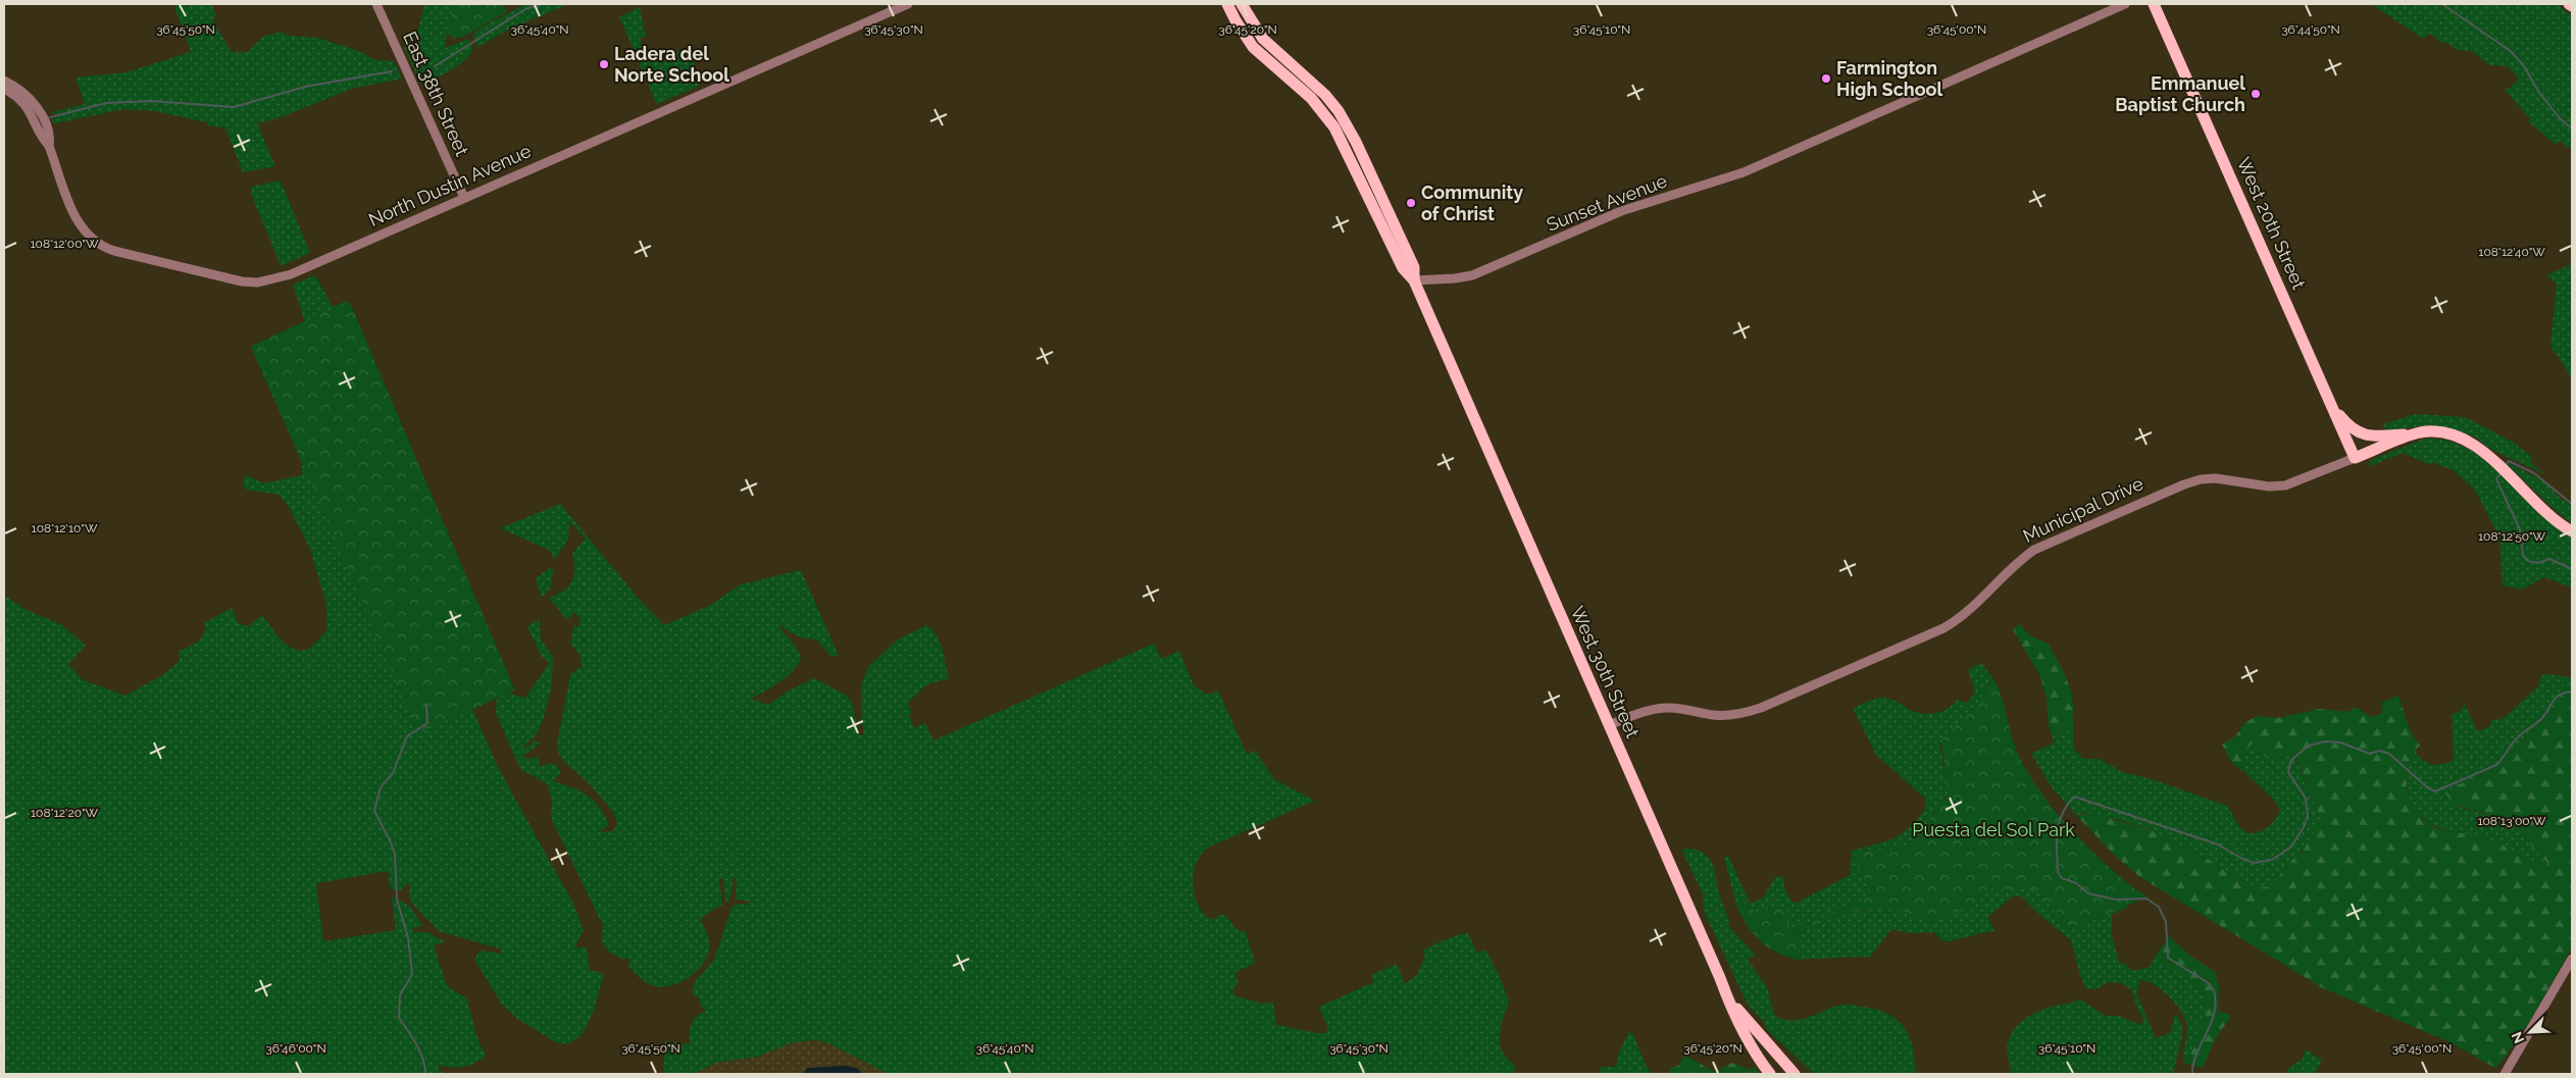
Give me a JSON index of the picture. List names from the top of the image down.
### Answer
{
  "streets": {
    "main road": ["West 20th Street", "Municipal Drive", "West 30th Street"],
    "street": ["East 38th Street", "North Dustin Avenue", "Sunset Avenue"]
  },
  "crossings": [
    ["East 38th Street", "North Dustin Avenue"],
    ["Sunset Avenue", "West 30th Street"],
    ["West 20th Street", "Municipal Drive"],
    ["Municipal Drive", "West 30th Street"]
  ],
  "parks": ["Puesta del Sol Park"],
  "places": [
    "Ladera del Norte School",
    "Farmington High School",
    "Emmanuel Baptist Church",
    "Community of Christ"
  ],
  "north": "bottom left",
  "coordinates": [
    "36°44'50\"N",
    "36°45'50\"N",
    "36°45'40\"N",
    "36°45'30\"N",
    "36°45'20\"N",
    "36°45'10\"N",
    "36°45'00\"N",
    "108°12'00\"W",
    "108°12'40\"W",
    "108°12'10\"W",
    "108°12'50\"W",
    "108°12'20\"W",
    "108°13'00\"W",
    "36°46'00\"N"
  ]
}
